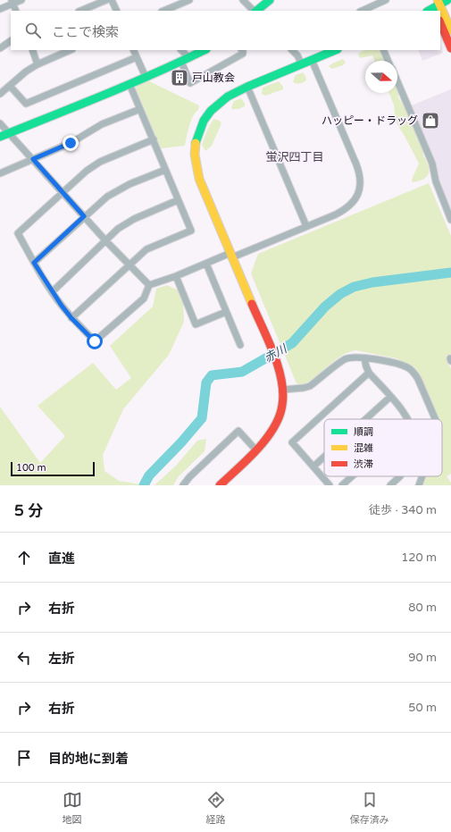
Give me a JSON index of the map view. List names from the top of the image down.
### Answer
{
  "districts": ["蛍沢四丁目"],
  "water": ["赤川"],
  "places": {
    "building": ["戸山教会"],
    "shop": ["ハッピー・ドラッグ"]
  },
  "legend": ["順調", "混雑", "渋滞"],
  "scale_bar": "100 m",
  "north": "right",
  "page": {
    "search": "ここで検索",
    "scale": "100 m",
    "heading": ["5 分", "徒歩 · 340 m"],
    "list": [
      ["直進", "120 m"],
      ["右折", "80 m"],
      ["左折", "90 m"],
      ["右折", "50 m"],
      "目的地に到着"
    ],
    "nav": ["地図", "経路", "保存済み"]
  }
}
